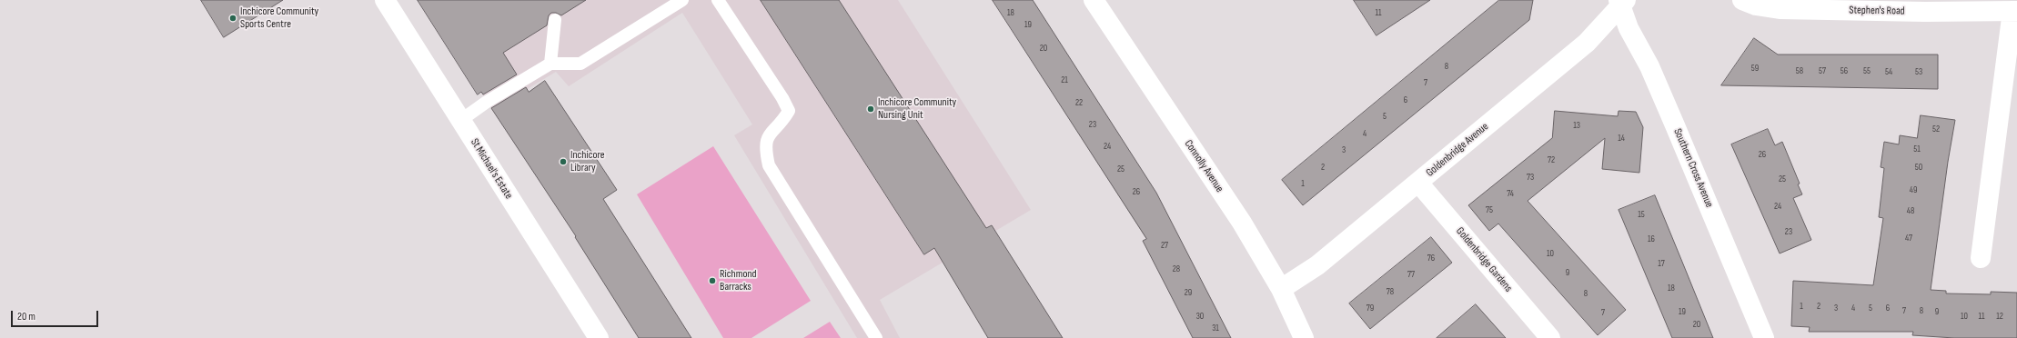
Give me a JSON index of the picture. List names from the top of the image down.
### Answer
{
  "streets": {
    "street": [
      "Stephen's Road",
      "Goldenbridge Avenue",
      "Connolly Avenue",
      "Southern Cross Avenue",
      "St Michael's Estate",
      "Goldenbridge Gardens"
    ]
  },
  "crossings": [
    ["Goldenbridge Avenue", "Connolly Avenue"],
    ["Goldenbridge Avenue", "Southern Cross Avenue"],
    ["Goldenbridge Avenue", "Goldenbridge Gardens"]
  ],
  "places": [
    "Inchicore Community Sports Centre",
    "Inchicore Community Nursing Unit",
    "Inchicore Library",
    "Richmond Barracks"
  ],
  "house_numbers": [
    "18",
    "11",
    "19",
    "20",
    "8",
    "59",
    "58",
    "57",
    "56",
    "55",
    "54",
    "53",
    "21",
    "7",
    "6",
    "22",
    "5",
    "23",
    "13",
    "52",
    "4",
    "14",
    "24",
    "51",
    "3",
    "26",
    "72",
    "2",
    "50",
    "25",
    "73",
    "25",
    "1",
    "49",
    "26",
    "74",
    "24",
    "75",
    "48",
    "15",
    "23",
    "47",
    "16",
    "27",
    "10",
    "76",
    "17",
    "28",
    "9",
    "77",
    "18",
    "78",
    "29",
    "8",
    "1",
    "2",
    "79",
    "3",
    "4",
    "5",
    "6",
    "7",
    "8",
    "19",
    "9",
    "7",
    "30",
    "10",
    "11",
    "12",
    "20",
    "31"
  ],
  "scale_bar": "20 m"
}
